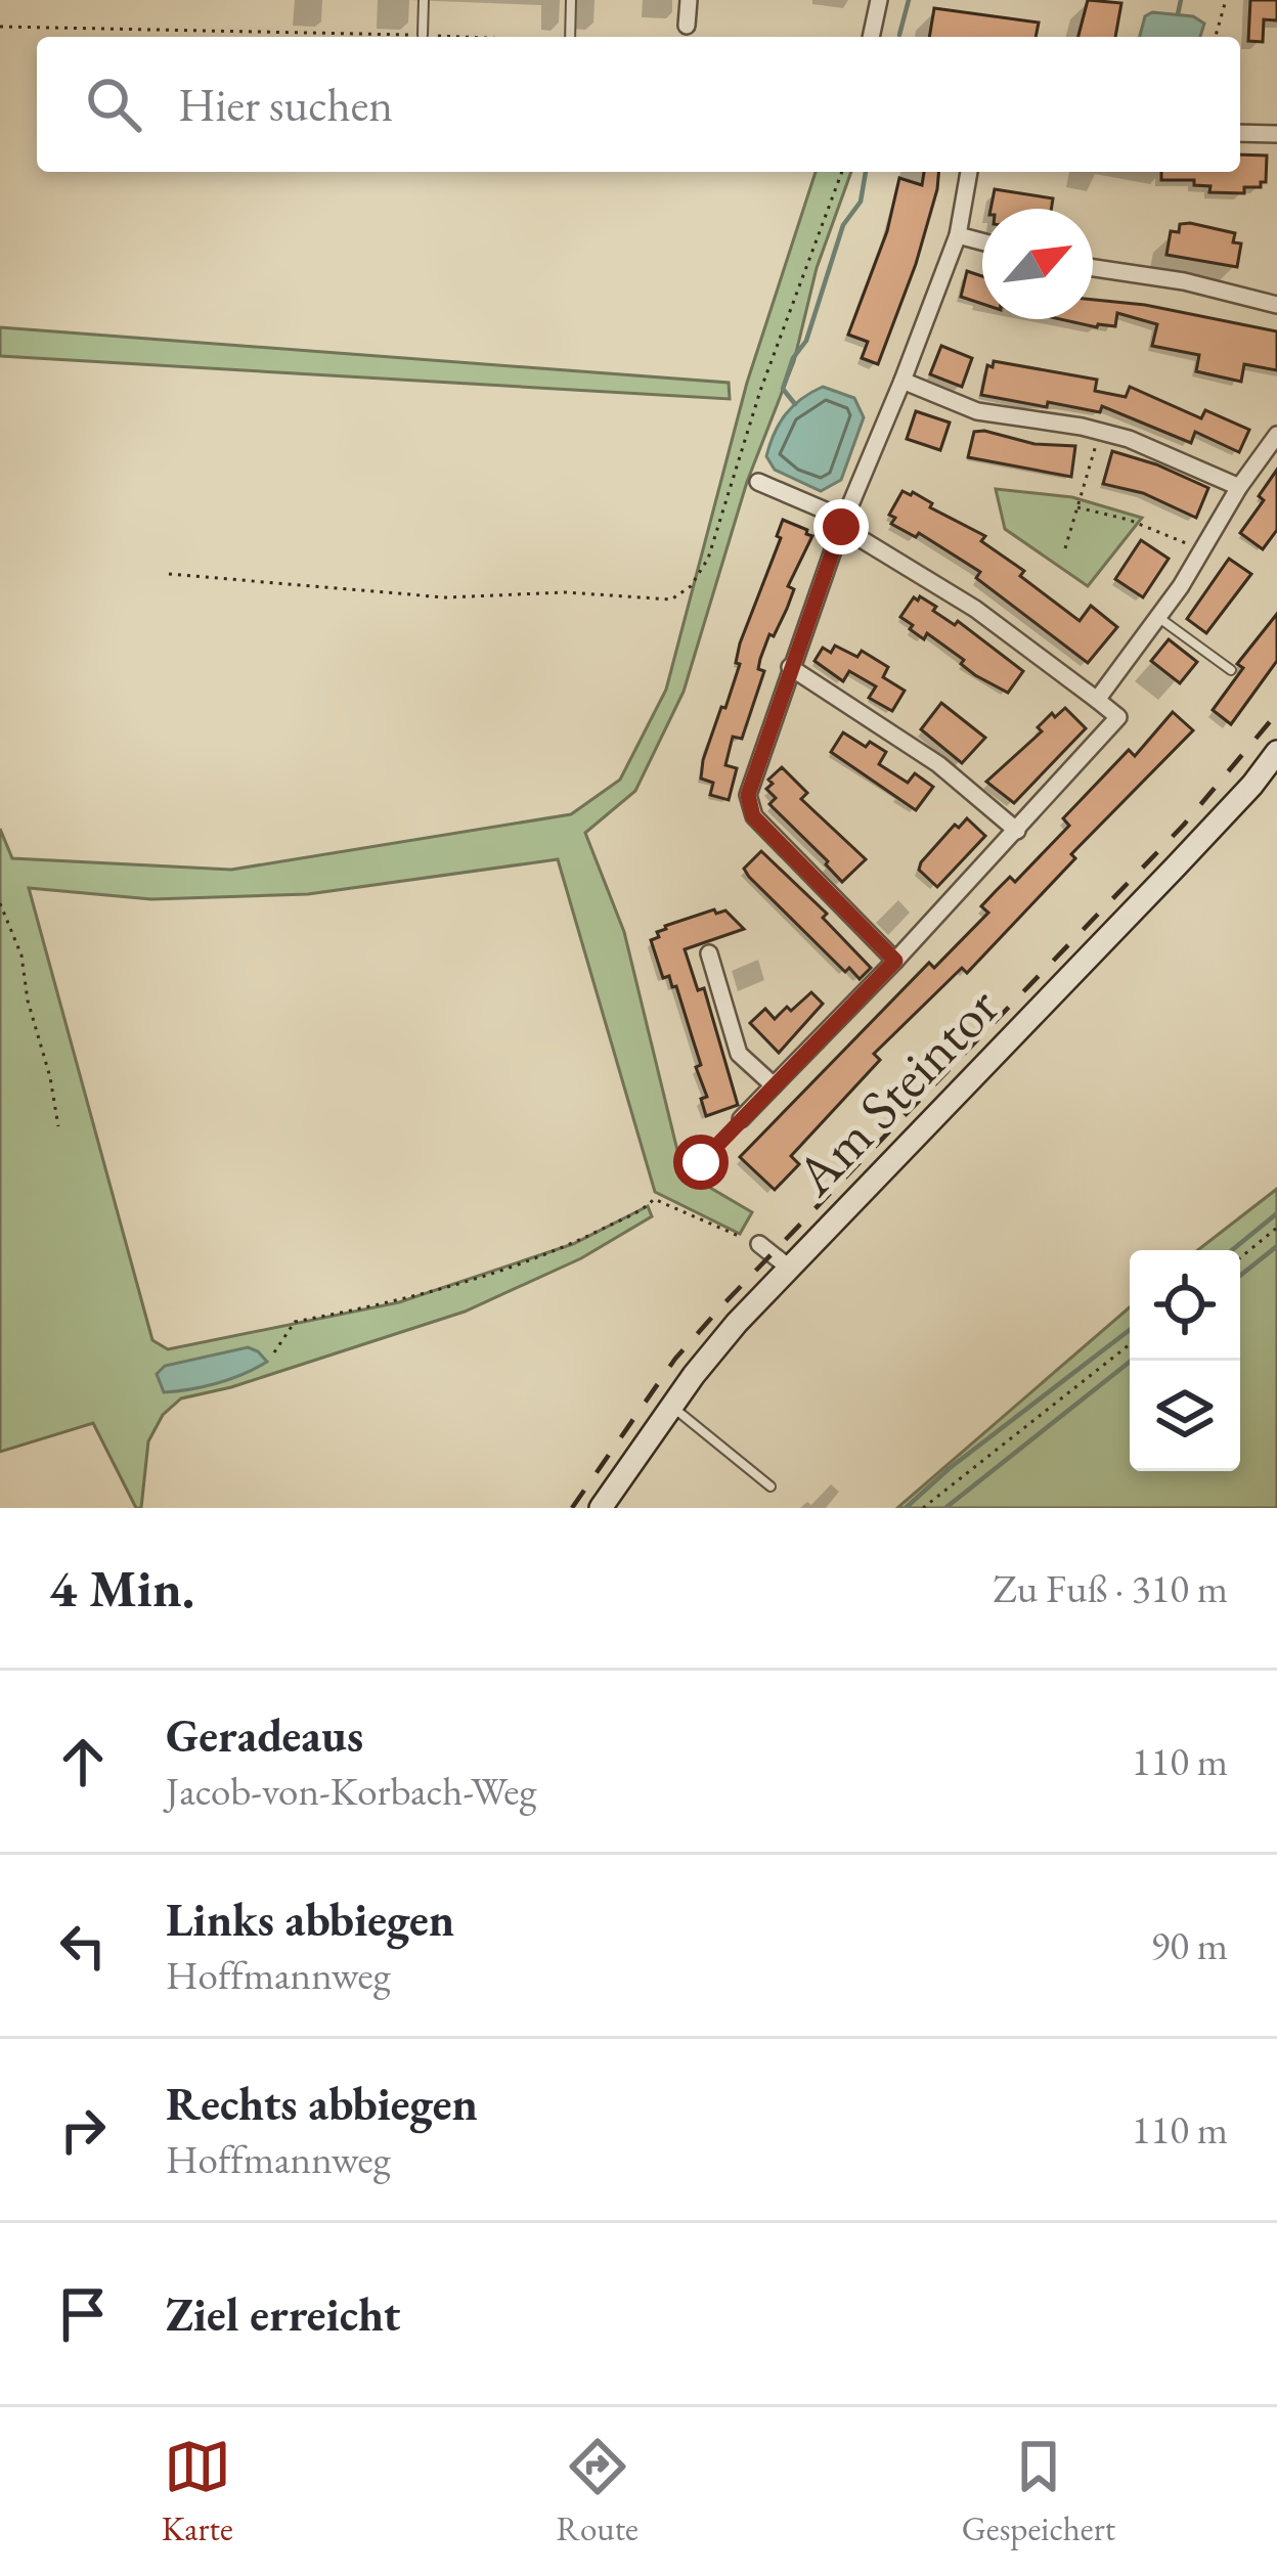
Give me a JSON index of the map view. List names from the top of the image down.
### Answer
{
  "streets": {
    "street": ["Am Steintor"]
  },
  "north": "top right",
  "page": {
    "search": "Hier suchen",
    "heading": ["4 Min.", "Zu Fuß · 310 m"],
    "list": [
      ["Geradeaus", "Jacob-von-Korbach-Weg", "110 m"],
      ["Links abbiegen", "Hoffmannweg", "90 m"],
      ["Rechts abbiegen", "Hoffmannweg", "110 m"],
      "Ziel erreicht"
    ],
    "nav": ["Karte", "Route", "Gespeichert"]
  }
}
